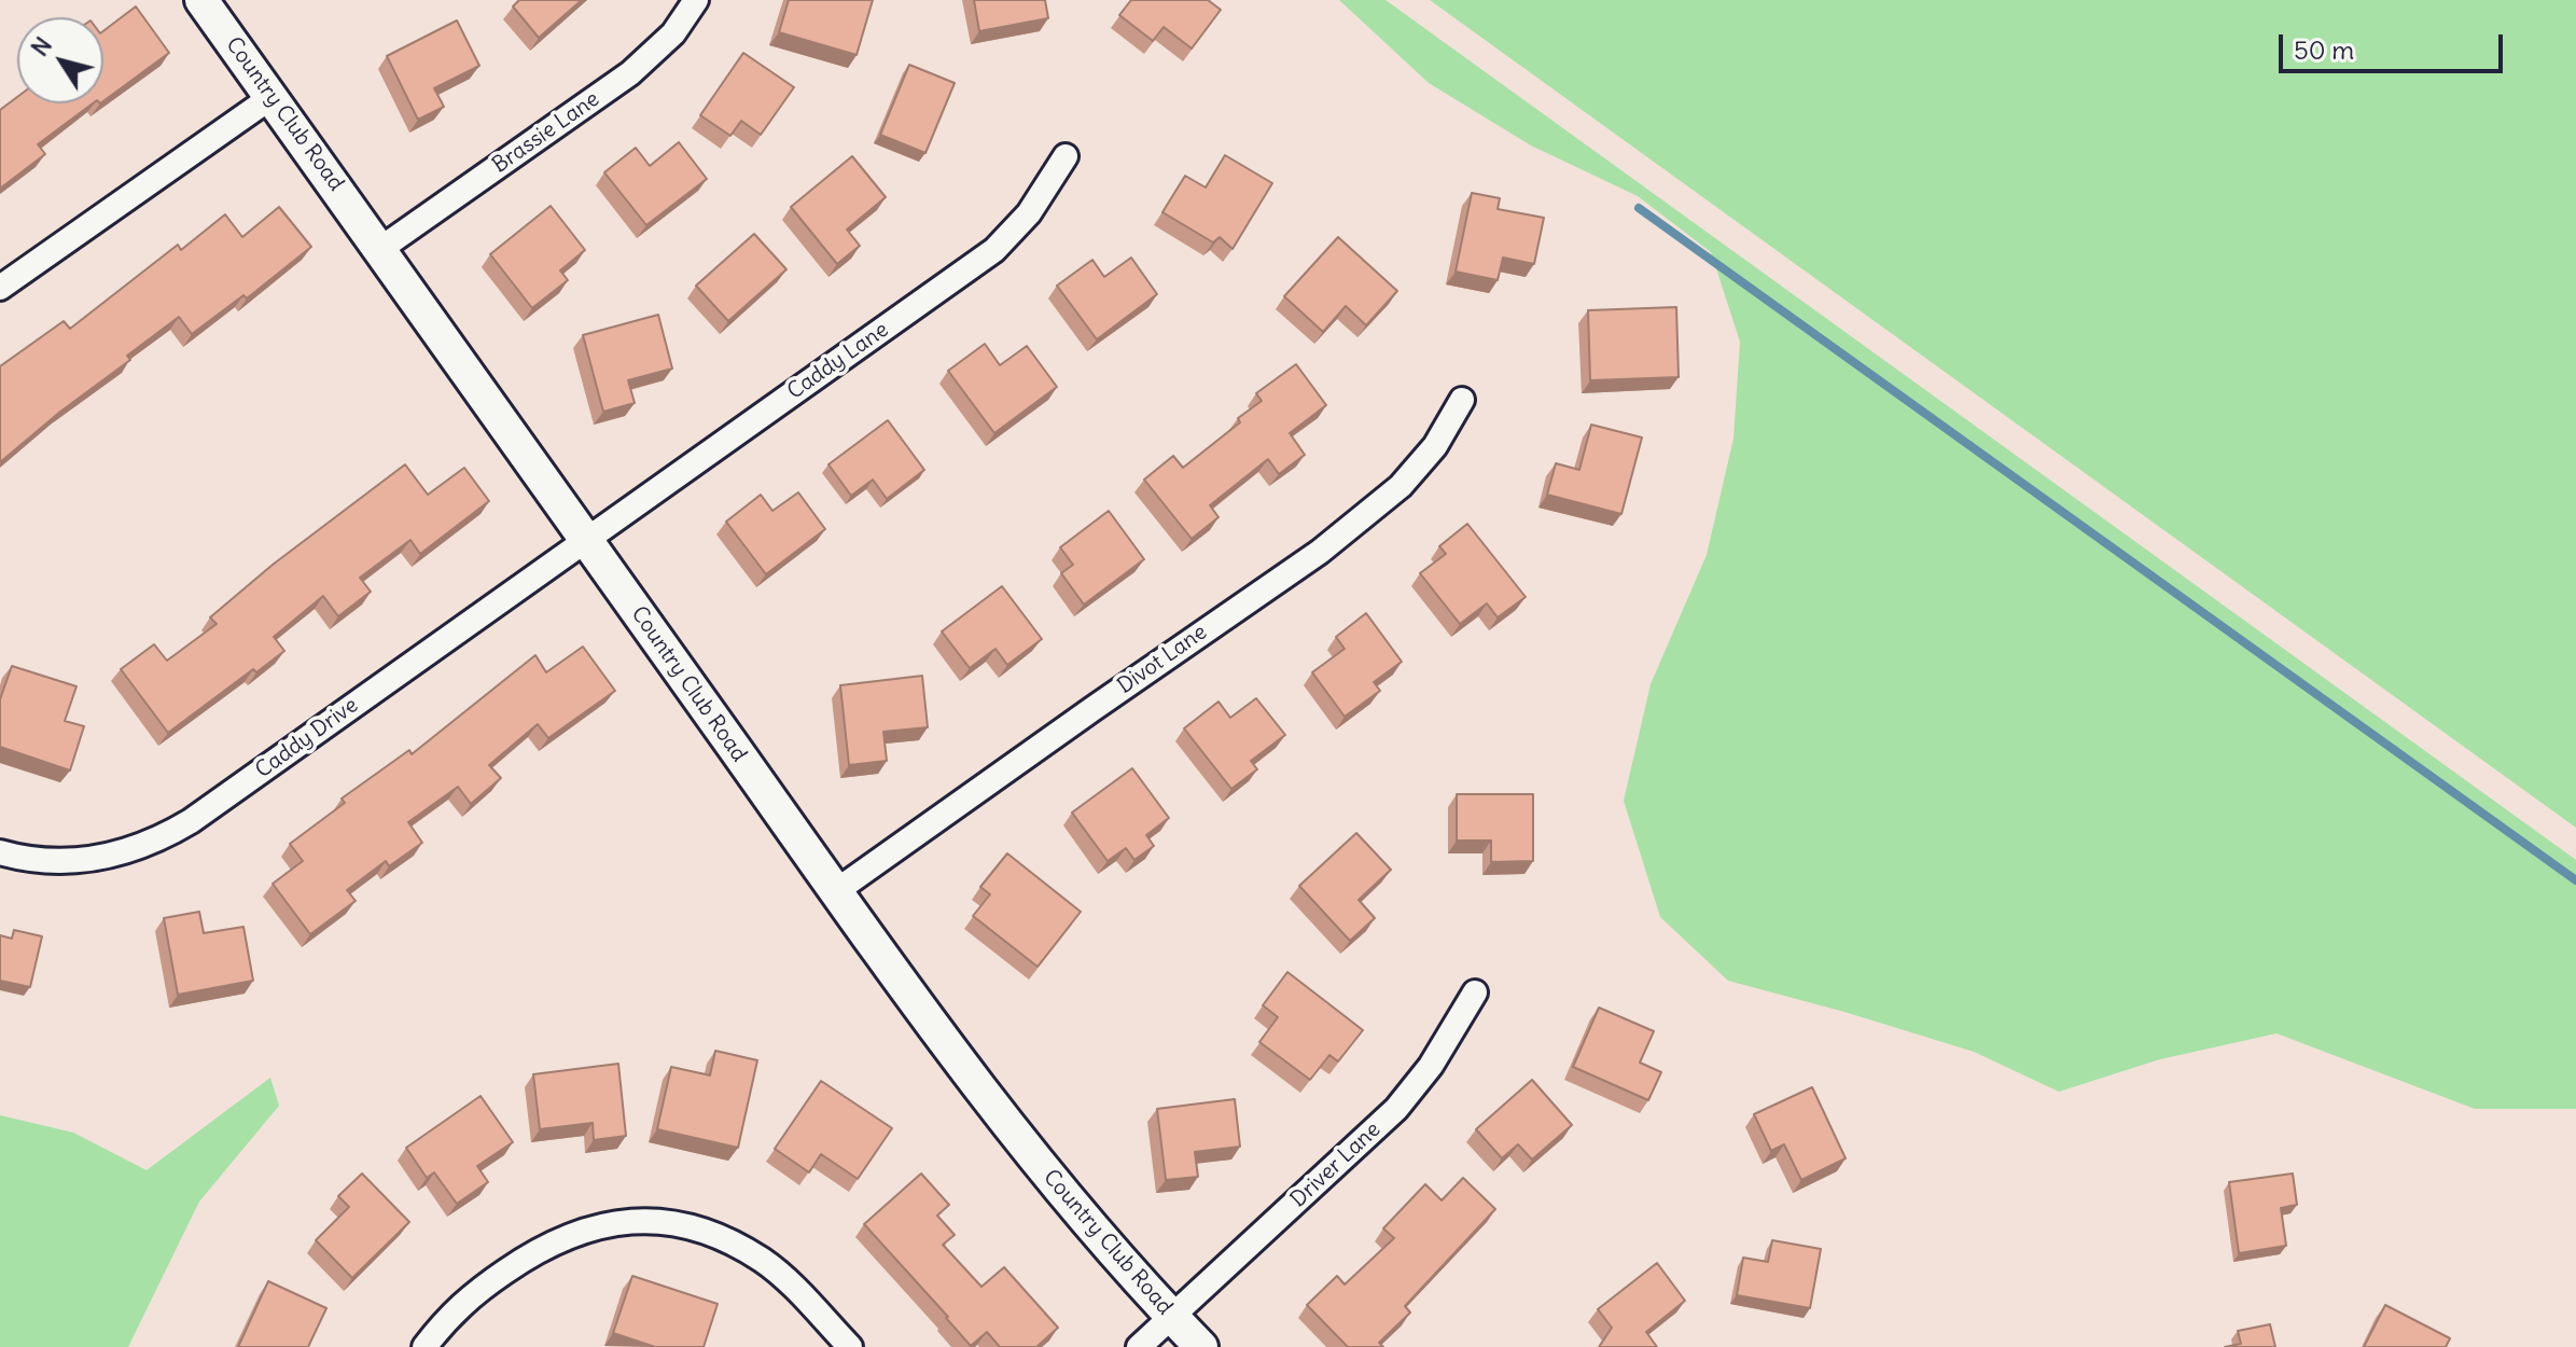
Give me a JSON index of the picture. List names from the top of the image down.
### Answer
{
  "streets": {
    "street": [
      "Country Club Road",
      "Brassie Lane",
      "Caddy Lane",
      "Divot Lane",
      "Caddy Drive",
      "Driver Lane"
    ]
  },
  "crossings": [
    ["Country Club Road", "Brassie Lane"],
    ["Country Club Road", "Caddy Lane"],
    ["Country Club Road", "Divot Lane"],
    ["Country Club Road", "Caddy Drive"],
    ["Country Club Road", "Driver Lane"],
    ["Caddy Lane", "Caddy Drive"]
  ],
  "scale_bar": "50 m",
  "north": "top left"
}
